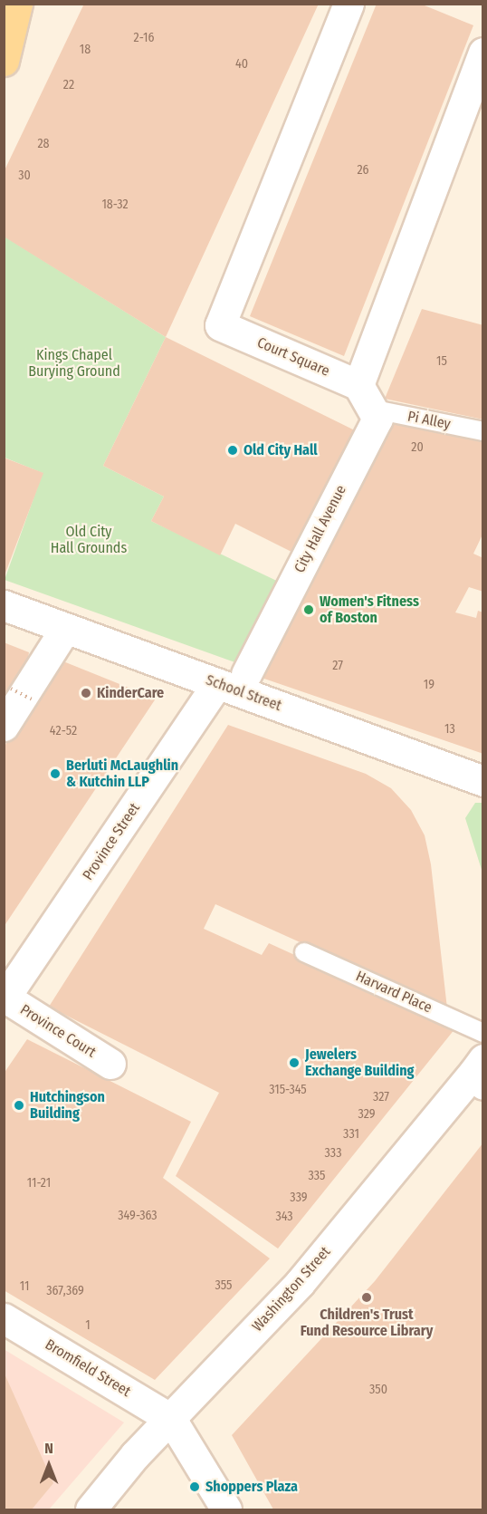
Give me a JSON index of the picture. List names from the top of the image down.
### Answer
{
  "streets": {
    "street": [
      "Court Square",
      "City Hall Avenue",
      "School Street",
      "Province Street",
      "Province Court",
      "Washington Street",
      "Bromfield Street"
    ],
    "lane": ["Pi Alley", "Harvard Place"]
  },
  "crossings": [
    ["Pi Alley", "City Hall Avenue"],
    ["School Street", "Province Street"],
    ["Province Street", "Province Court"],
    ["Washington Street", "Bromfield Street"]
  ],
  "parks": ["Kings Chapel Burying Ground", "Old City Hall Grounds"],
  "places": [
    "Old City Hall",
    "Women's Fitness of Boston",
    "KinderCare",
    "Berluti McLaughlin & Kutchin LLP",
    "Jewelers Exchange Building",
    "Hutchingson Building",
    "Children's Trust Fund Resource Library",
    "Shoppers Plaza"
  ],
  "house_numbers": [
    "2-16",
    "18",
    "40",
    "22",
    "28",
    "26",
    "30",
    "18-32",
    "15",
    "20",
    "27",
    "19",
    "13",
    "42-52",
    "315-345",
    "327",
    "329",
    "331",
    "333",
    "335",
    "11-21",
    "339",
    "349-363",
    "343",
    "355",
    "11",
    "367,369",
    "1",
    "350"
  ],
  "north": "top"
}
